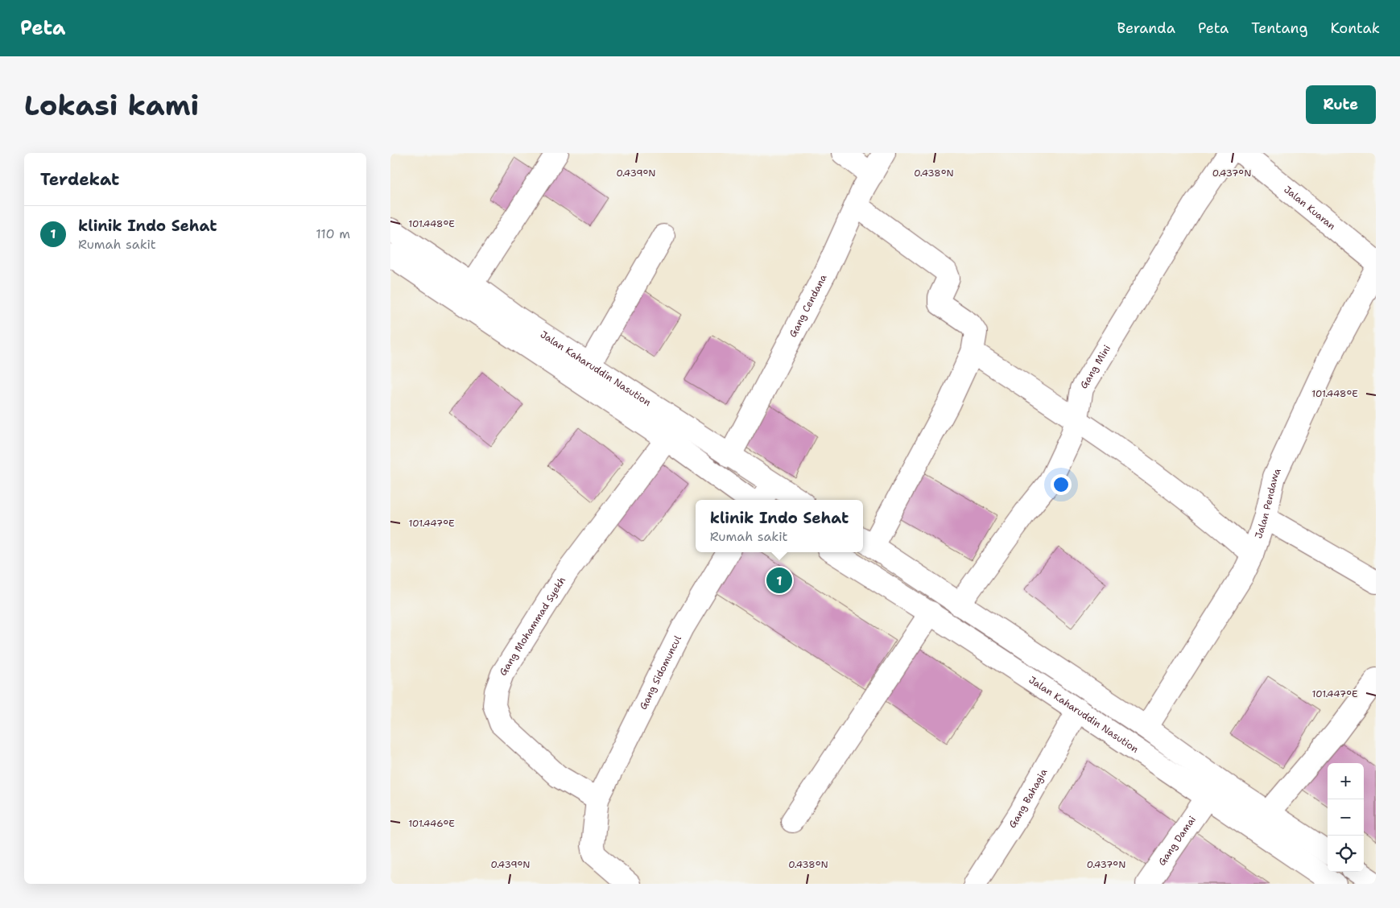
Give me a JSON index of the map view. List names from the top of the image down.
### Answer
{
  "streets": {
    "main road": [
      "Jalan Kuaran",
      "Gang Cendana",
      "Gang Mini",
      "Jalan Kaharuddin Nasution",
      "Jalan Pendawa",
      "Gang Mohammad Syekh",
      "Gang Sidomuncul",
      "Gang Bahagia",
      "Gang Damai"
    ]
  },
  "crossings": [
    ["Gang Cendana", "Jalan Kaharuddin Nasution"],
    ["Jalan Kaharuddin Nasution", "Gang Mohammad Syekh"],
    ["Jalan Kaharuddin Nasution", "Gang Bahagia"],
    ["Jalan Kaharuddin Nasution", "Gang Damai"],
    ["Gang Mohammad Syekh", "Gang Sidomuncul"]
  ],
  "page": {
    "header": "Peta",
    "nav": [
      "Beranda",
      "Peta",
      "Tentang",
      "Kontak"
    ],
    "buttons": "Rute",
    "title": "Lokasi kami",
    "heading": "Terdekat",
    "list": [
      {
        "mark": "1",
        "name": "klinik Indo Sehat",
        "note": "Rumah sakit",
        "value": "110 m"
      }
    ],
    "popup": ["klinik Indo Sehat", "Rumah sakit"],
    "pins": "1",
    "map_buttons": ["+", "−"]
  },
  "coordinates": [
    "0.439°N",
    "0.438°N",
    "0.437°N",
    "101.448°E",
    "101.447°E",
    "101.446°E"
  ]
}
